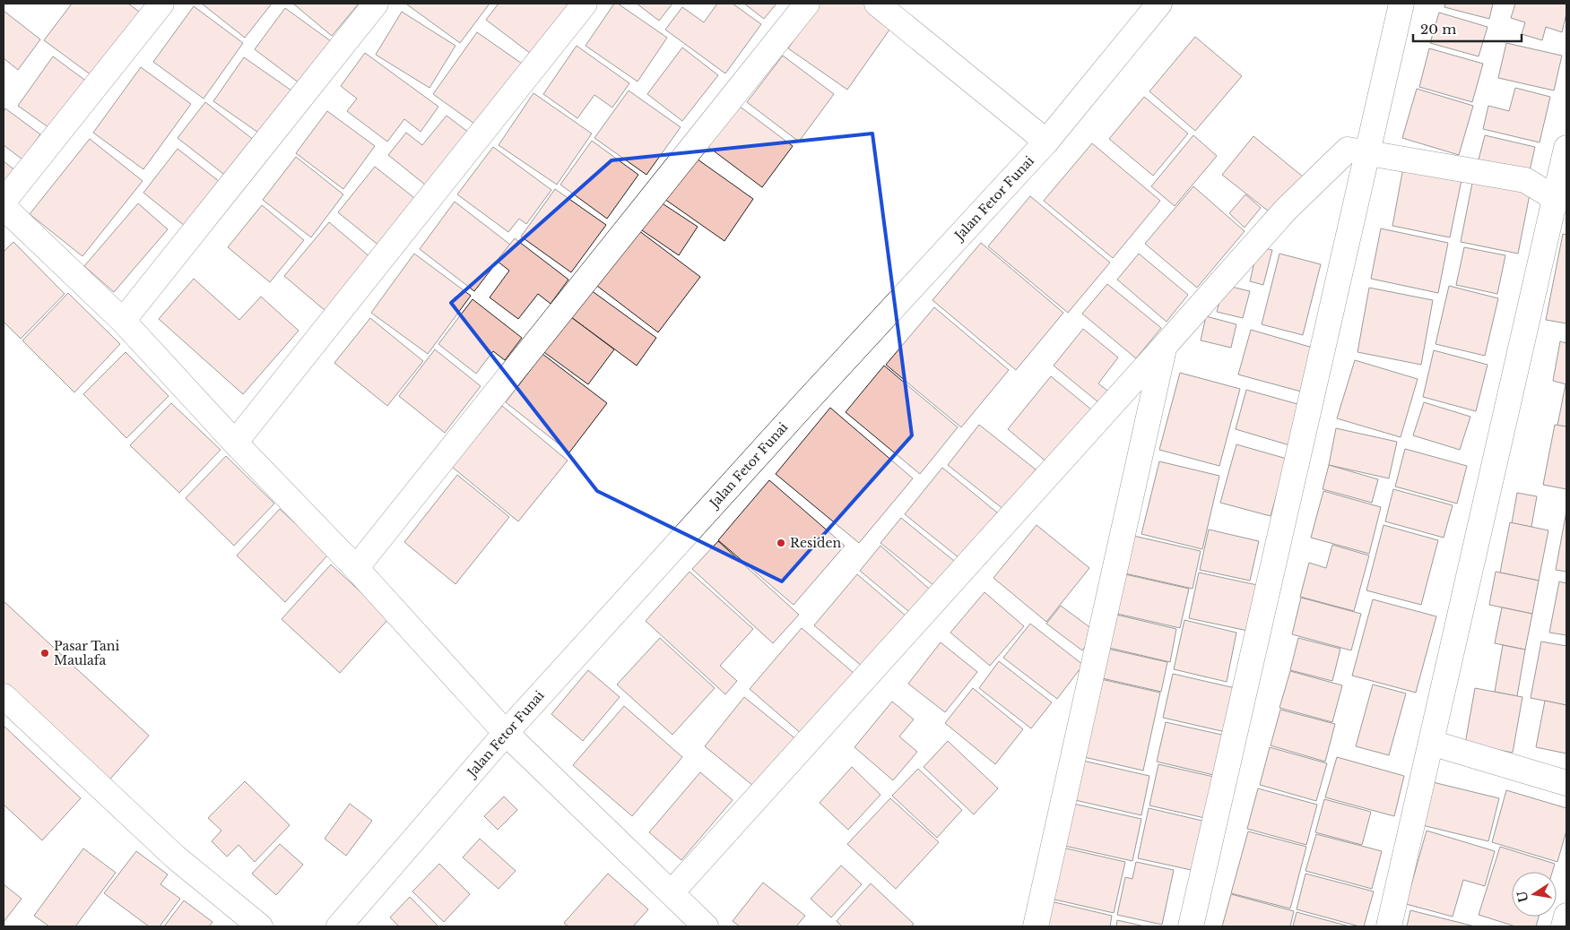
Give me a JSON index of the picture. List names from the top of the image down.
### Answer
{
  "streets": {
    "street": ["Jalan Fetor Funai"]
  },
  "places": ["Residen", "Pasar Tani Maulafa"],
  "scale_bar": "20 m",
  "north": "left"
}
